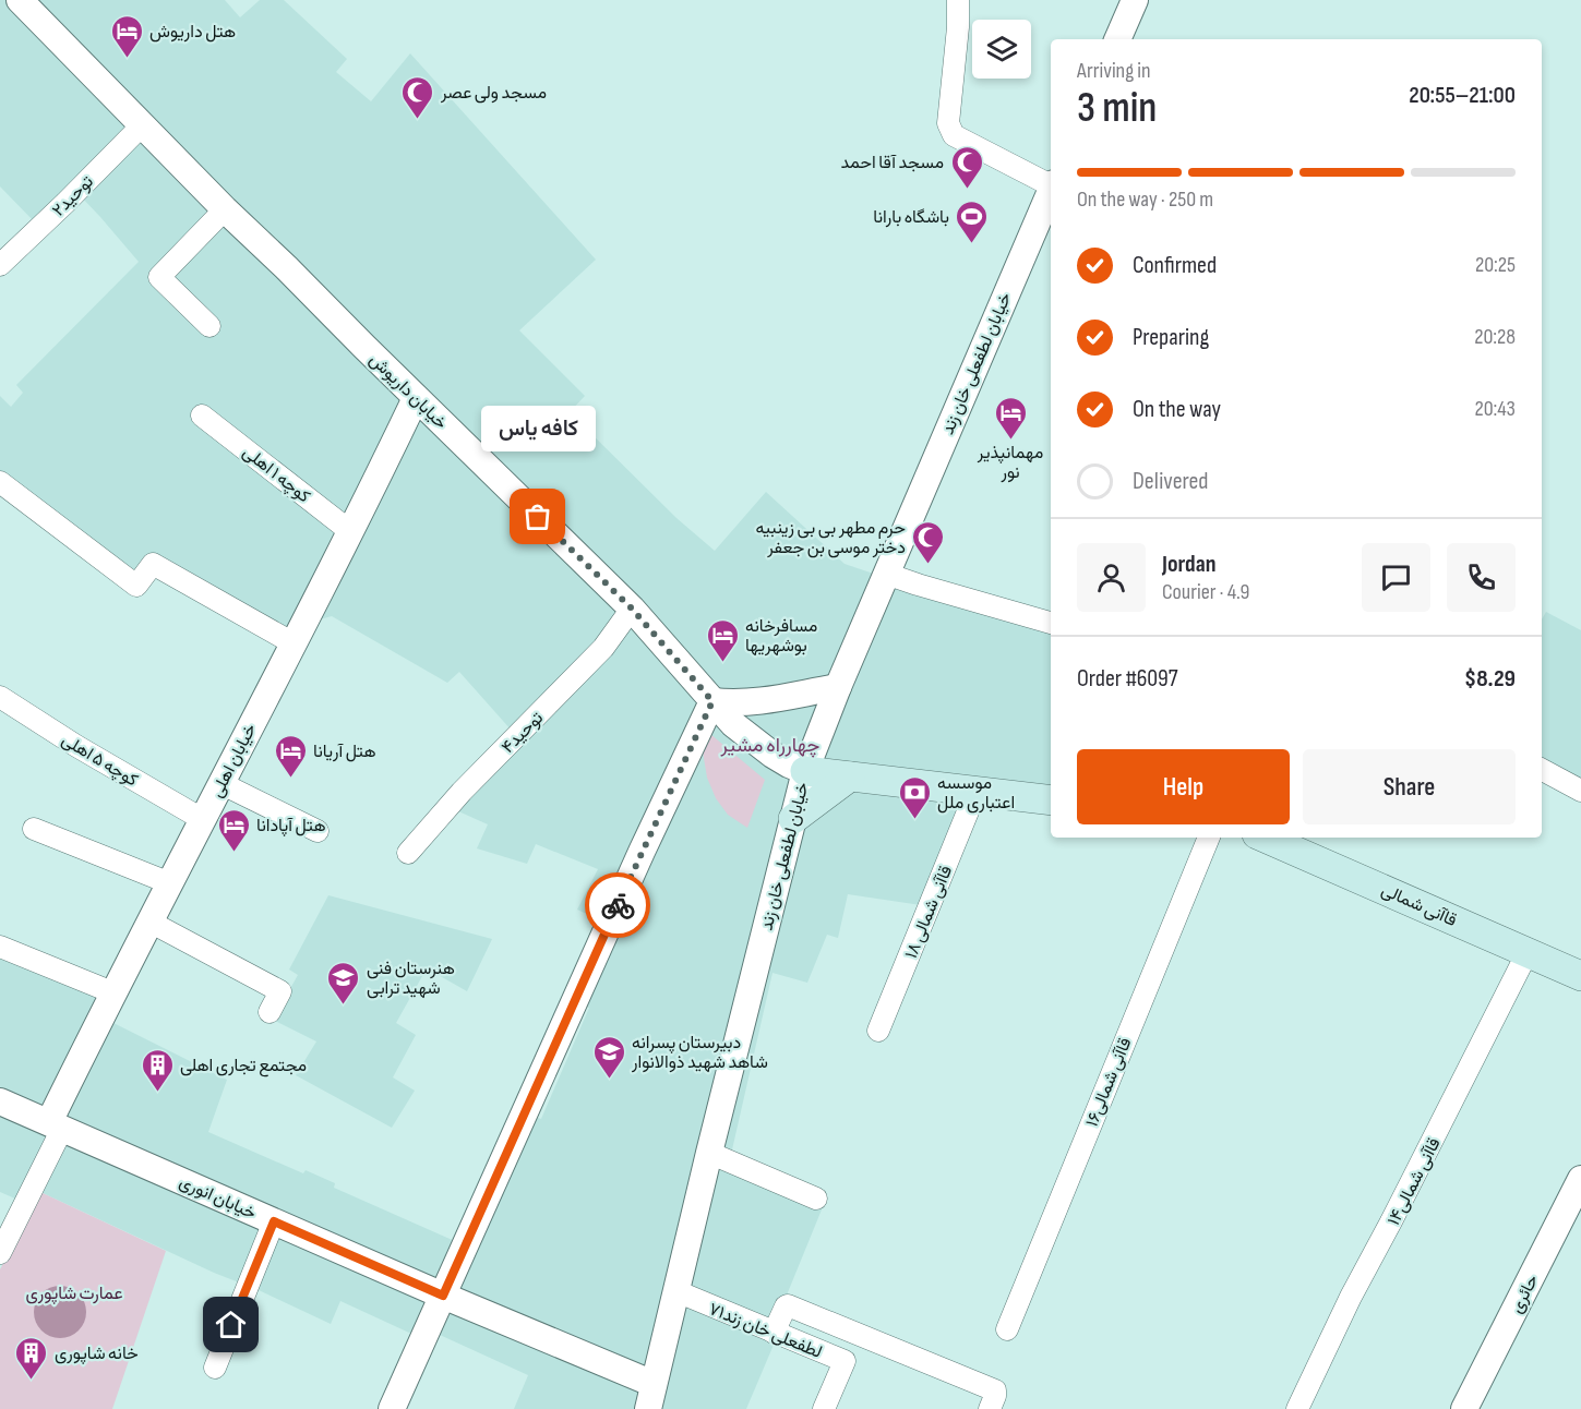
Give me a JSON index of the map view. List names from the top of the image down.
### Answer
{
  "streets": {
    "main road": ["قاآنی شمالی"],
    "street": [
      "توحید۲",
      "خیابان لطفعلی خان زند",
      "خیابان داریوش",
      "کوچه ۱ اهلی",
      "توحید۴",
      "کوچه ۵ اهلی",
      "خیابان اهلی",
      "۱۸ قاآنی شمالی",
      "قاآنی شمالی۱۶",
      "قاآنی شمالی۱۴",
      "خیابان انوری",
      "حائری",
      "لطفعلی خان زند۷۱"
    ]
  },
  "crossings": [
    ["توحید۲", "خیابان داریوش"],
    ["خیابان لطفعلی خان زند", "خیابان داریوش"],
    ["خیابان لطفعلی خان زند", "خیابان انوری"],
    ["خیابان لطفعلی خان زند", "لطفعلی خان زند۷۱"],
    ["خیابان داریوش", "توحید۴"],
    ["خیابان داریوش", "خیابان اهلی"],
    ["کوچه ۱ اهلی", "خیابان اهلی"],
    ["کوچه ۵ اهلی", "خیابان اهلی"],
    ["خیابان اهلی", "خیابان انوری"],
    ["قاآنی شمالی", "قاآنی شمالی۱۴"]
  ],
  "districts": ["چهارراه مشیر"],
  "parks": ["عمارت شاپوری"],
  "places": {
    "hotel": [
      "هتل داریوش",
      "مهمانپذیر نور",
      "مسافرخانه بوشهریها",
      "هتل آریانا",
      "هتل آپادانا"
    ],
    "mosque": ["مسجد ولی عصر", "مسجد آقا احمد", "حرم مطهر بی بی زینبیه دختر موسی بن جعفر"],
    "sports": ["باشگاه بارانا"],
    "other": ["کافه یاس"],
    "bank": ["موسسه اعتباری ملل"],
    "school or university": ["هنرستان فنی شهید ترابی", "دبیرستان پسرانه شاهد شهید ذوالانوار"],
    "building": ["مجتمع تجاری اهلی", "خانه شاپوری"]
  },
  "page": {
    "heading": ["3 min", "Arriving in", "20:55–21:00"],
    "panel": [
      "Jordan",
      "Courier · 4.9",
      "Order #6097",
      "$8.29"
    ],
    "bar": "On the way · 250 m",
    "list": [
      ["Confirmed", "20:25"],
      ["Preparing", "20:28"],
      ["On the way", "20:43"],
      "Delivered"
    ],
    "bubble": "کافه یاس",
    "buttons": ["Help", "Share"]
  }
}
